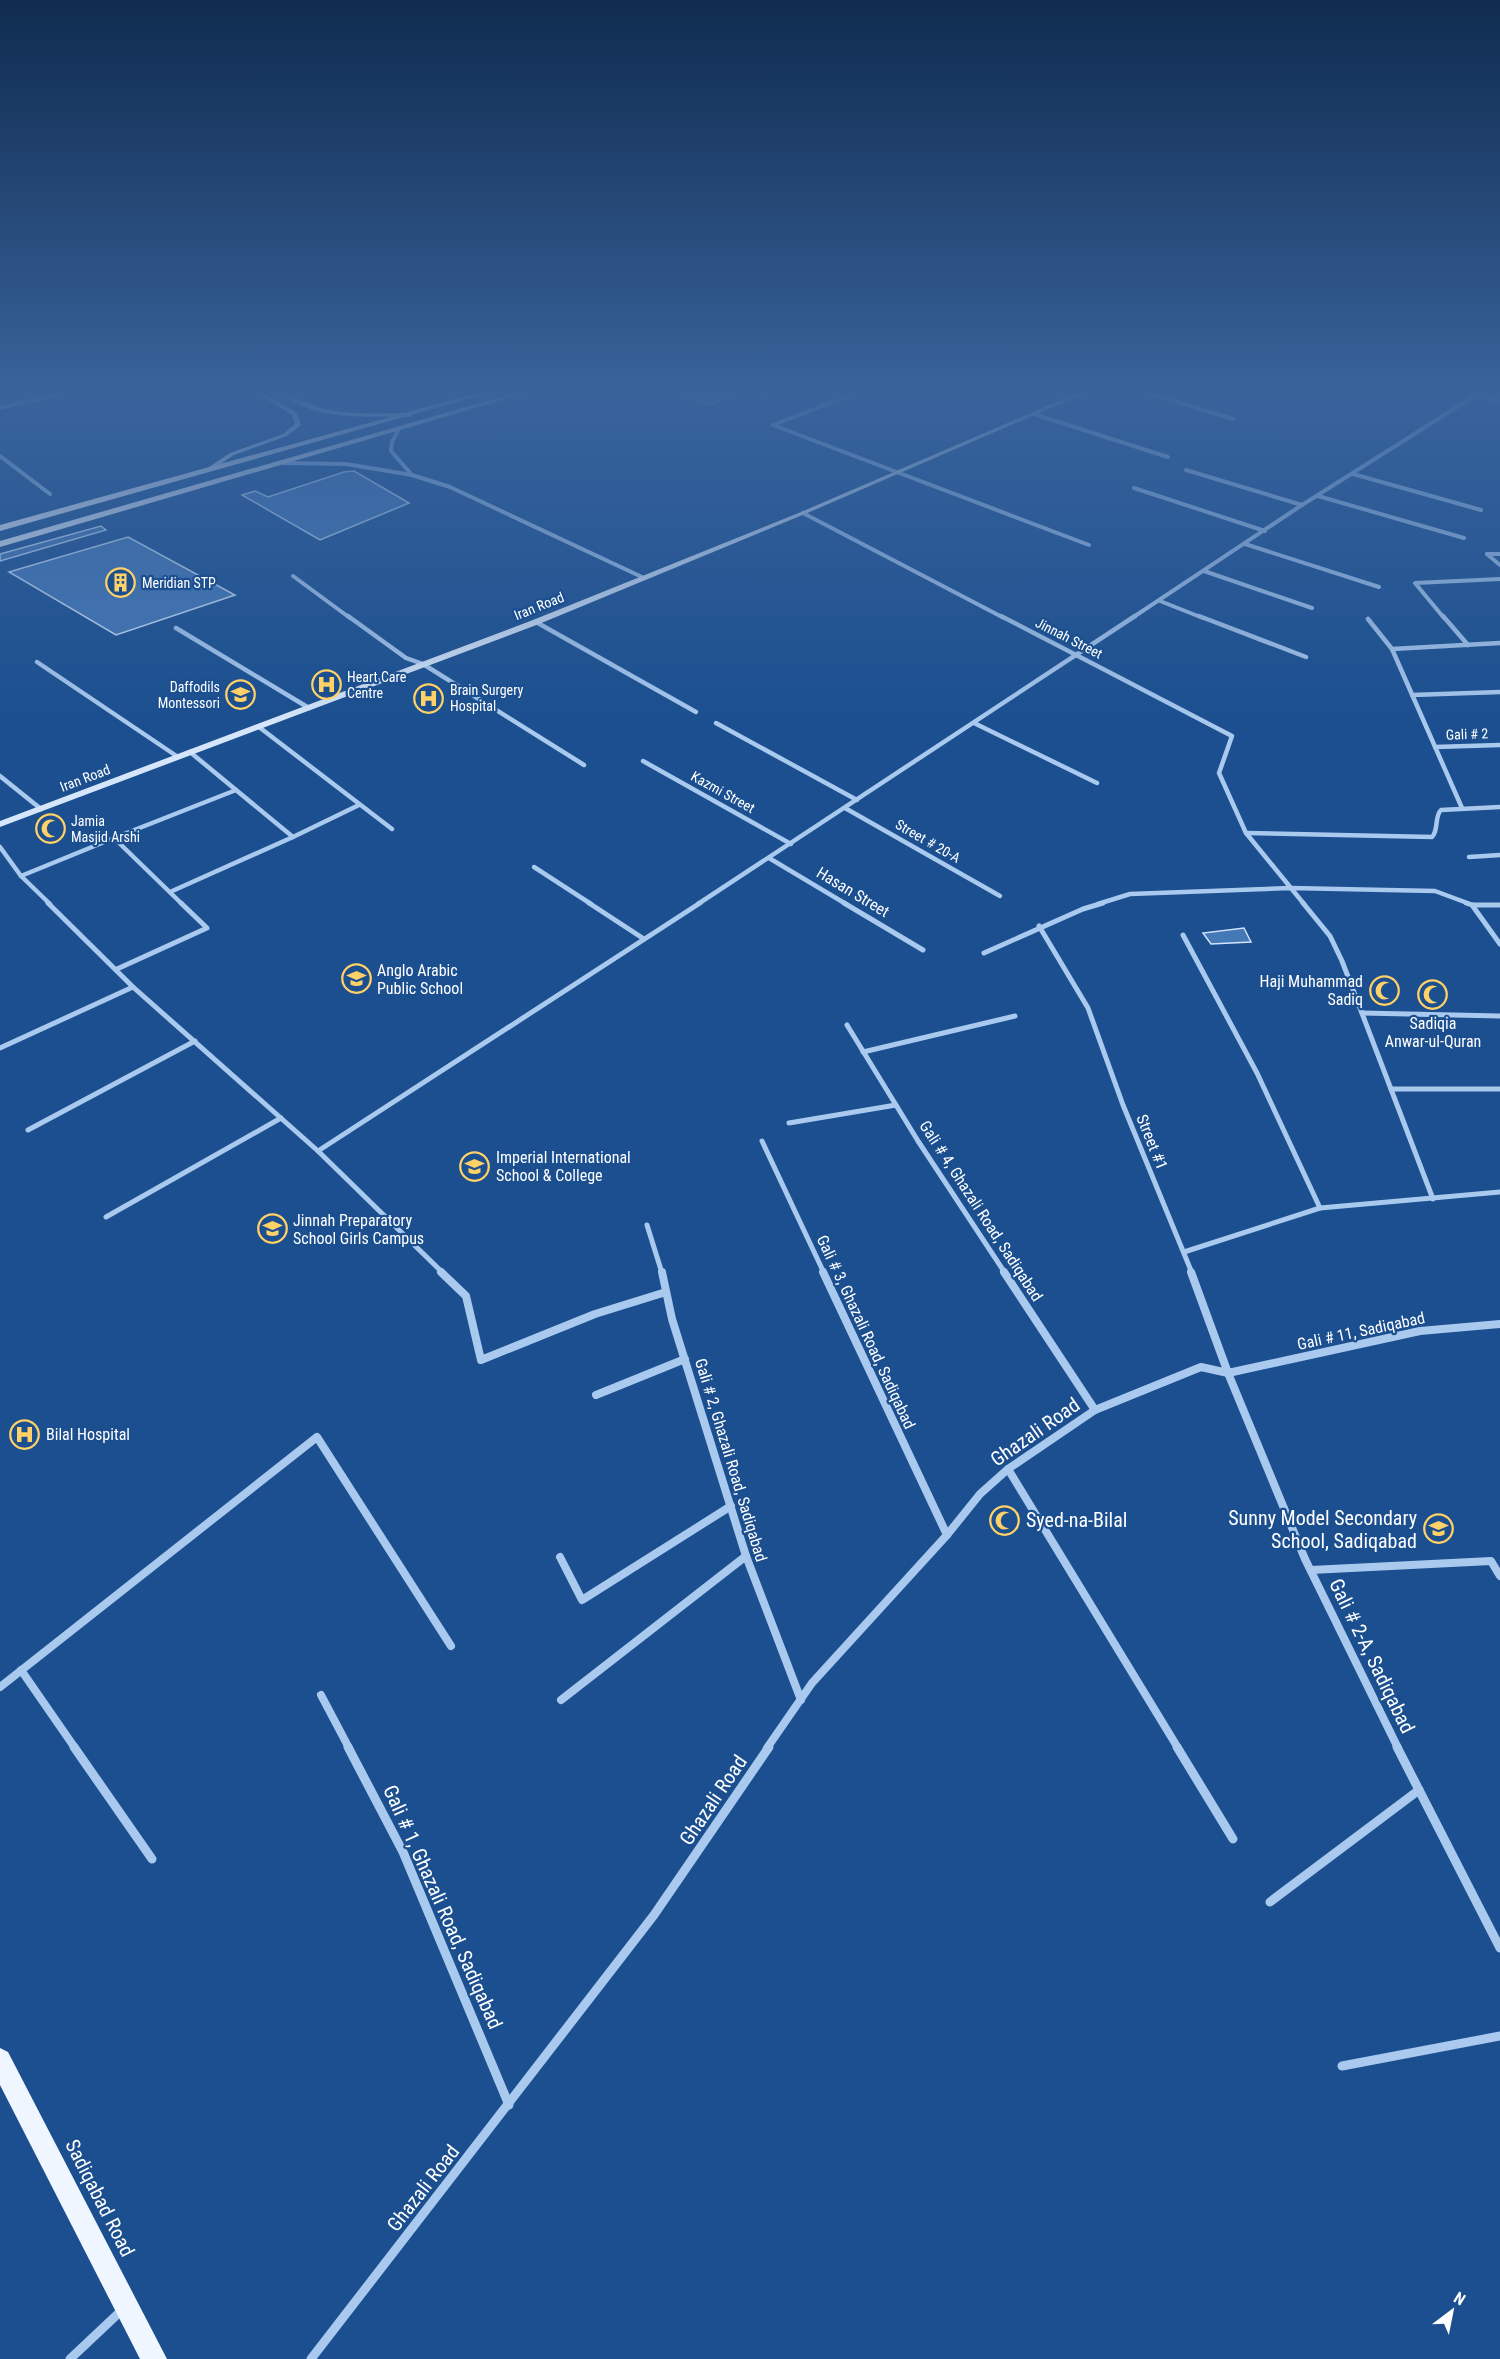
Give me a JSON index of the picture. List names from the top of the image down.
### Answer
{
  "streets": {
    "main road": ["Iran Road", "Sadiqabad Road"],
    "street": [
      "Jinnah Street",
      "Gali # 2",
      "Kazmi Street",
      "Street # 20-A",
      "Hasan Street",
      "Street #1",
      "Gali # 4, Ghazali Road, Sadiqabad",
      "Gali # 11, Sadiqabad",
      "Gali # 3, Ghazali Road, Sadiqabad",
      "Ghazali Road",
      "Gali # 2, Ghazali Road, Sadiqabad",
      "Gali # 2-A, Sadiqabad",
      "Gali # 1, Ghazali Road, Sadiqabad"
    ]
  },
  "crossings": [
    ["Iran Road", "Jinnah Street"],
    ["Street #1", "Gali # 11, Sadiqabad"],
    ["Street #1", "Ghazali Road"],
    ["Street #1", "Gali # 2-A, Sadiqabad"],
    ["Gali # 4, Ghazali Road, Sadiqabad", "Ghazali Road"],
    ["Gali # 11, Sadiqabad", "Ghazali Road"],
    ["Gali # 11, Sadiqabad", "Gali # 2-A, Sadiqabad"],
    ["Gali # 3, Ghazali Road, Sadiqabad", "Ghazali Road"],
    ["Ghazali Road", "Gali # 2, Ghazali Road, Sadiqabad"],
    ["Ghazali Road", "Gali # 2-A, Sadiqabad"],
    ["Ghazali Road", "Gali # 1, Ghazali Road, Sadiqabad"]
  ],
  "places": {
    "building": ["Meridian STP"],
    "hospital": ["Heart Care Centre", "Brain Surgery Hospital", "Bilal Hospital"],
    "school or university": [
      "Daffodils Montessori",
      "Anglo Arabic Public School",
      "Imperial International School & College",
      "Jinnah Preparatory School Girls Campus",
      "Sunny Model Secondary School, Sadiqabad"
    ],
    "mosque": [
      "Jamia Masjid Arshi",
      "Haji Muhammad Sadiq",
      "Sadiqia Anwar-ul-Quran",
      "Syed-na-Bilal"
    ]
  },
  "north": "top right"
}
